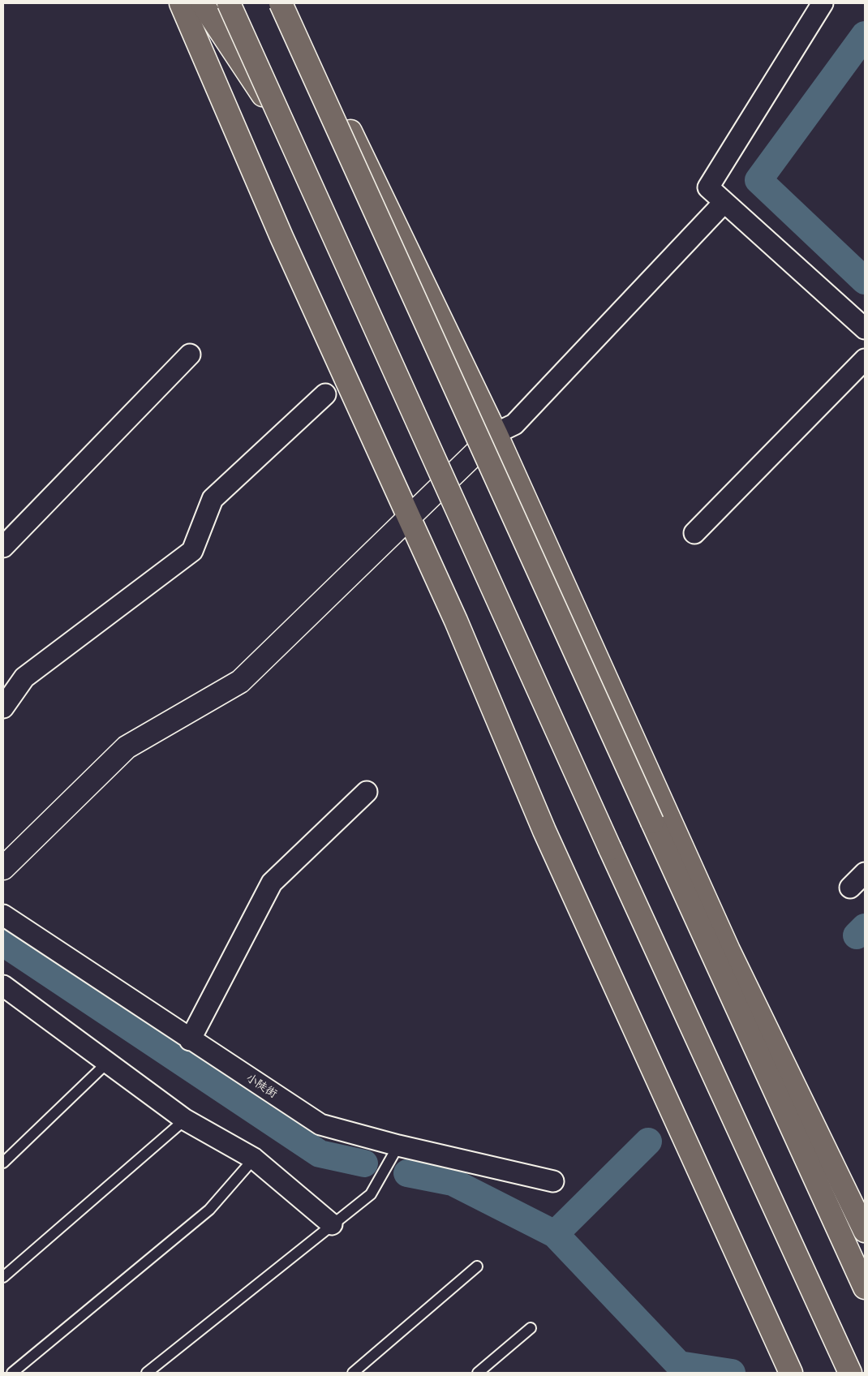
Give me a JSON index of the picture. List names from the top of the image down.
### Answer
{
  "streets": {
    "street": ["小陡街"]
  }
}
